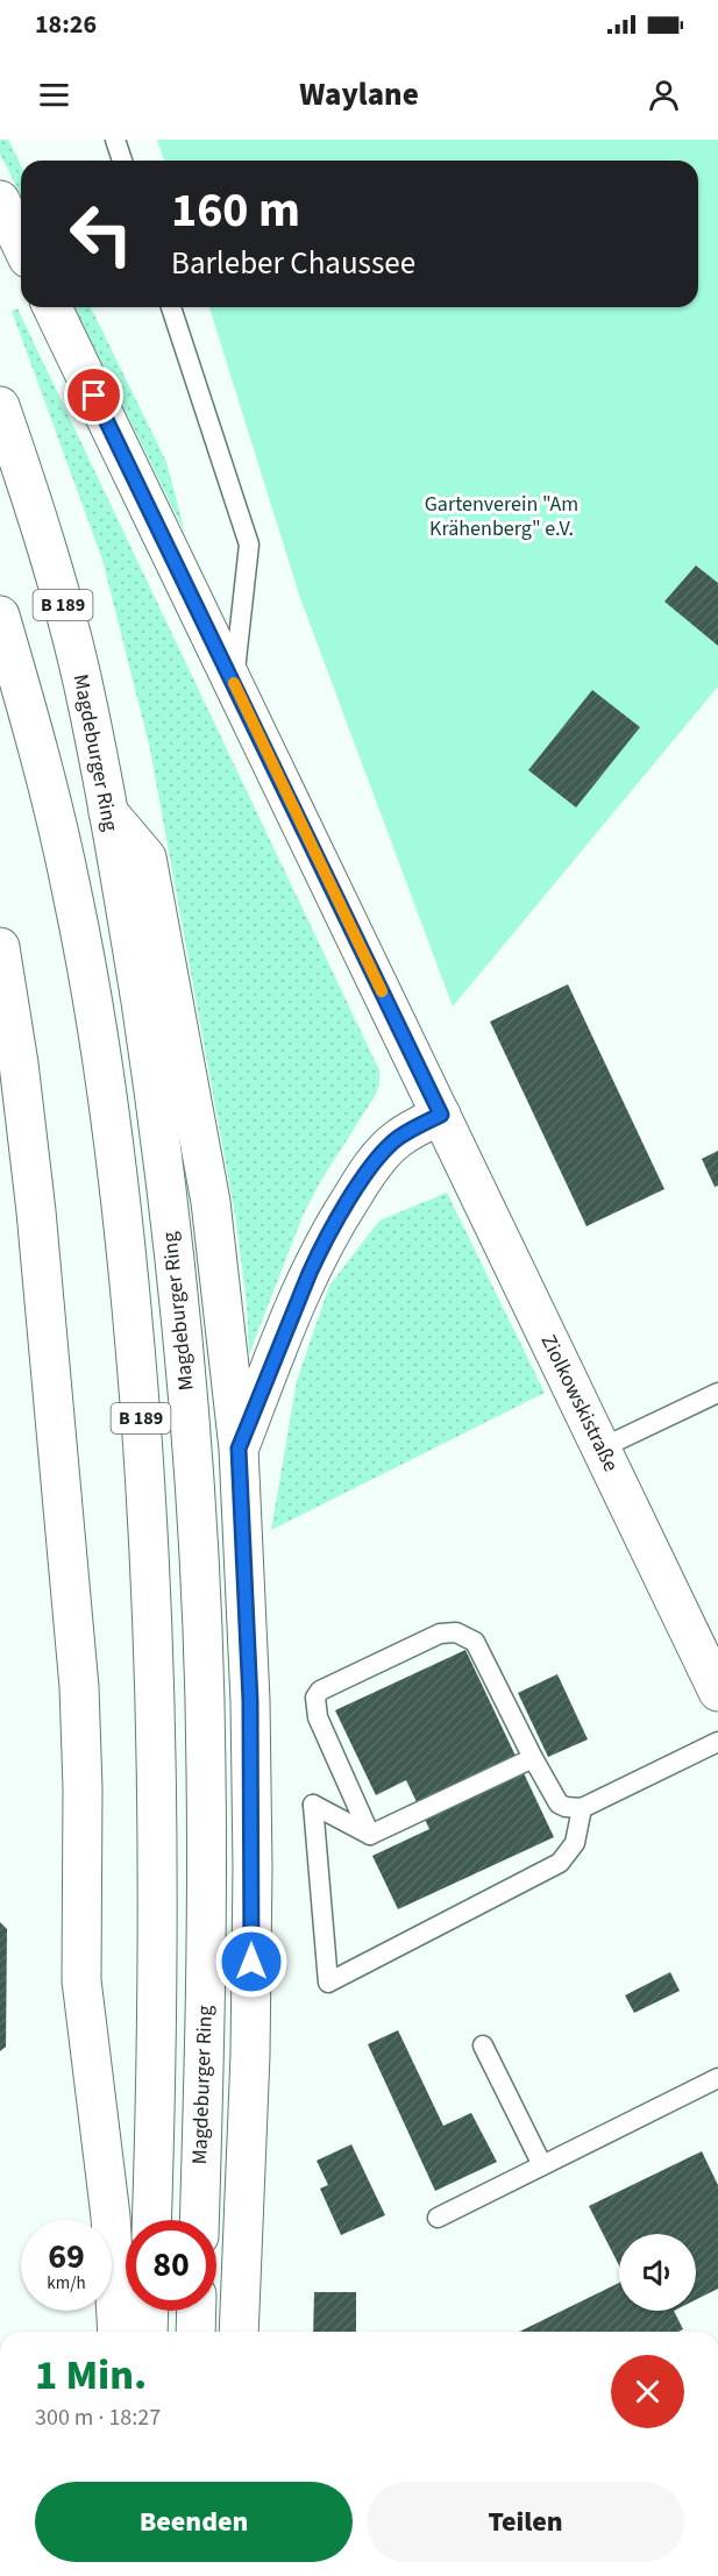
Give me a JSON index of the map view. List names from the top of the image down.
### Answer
{
  "streets": {
    "main road": ["B 189", "Magdeburger Ring", "Ziolkowskistraße"]
  },
  "parks": ["Gartenverein \"Am Krähenberg\" e.V."],
  "page": {
    "status": "18:26",
    "header": "Waylane",
    "turn": ["160 m", "Barleber Chaussee"],
    "speed": "69 km/h",
    "limit": "80",
    "heading": ["1 Min.", "300 m · 18:27"],
    "buttons": ["Beenden", "Teilen"]
  }
}
